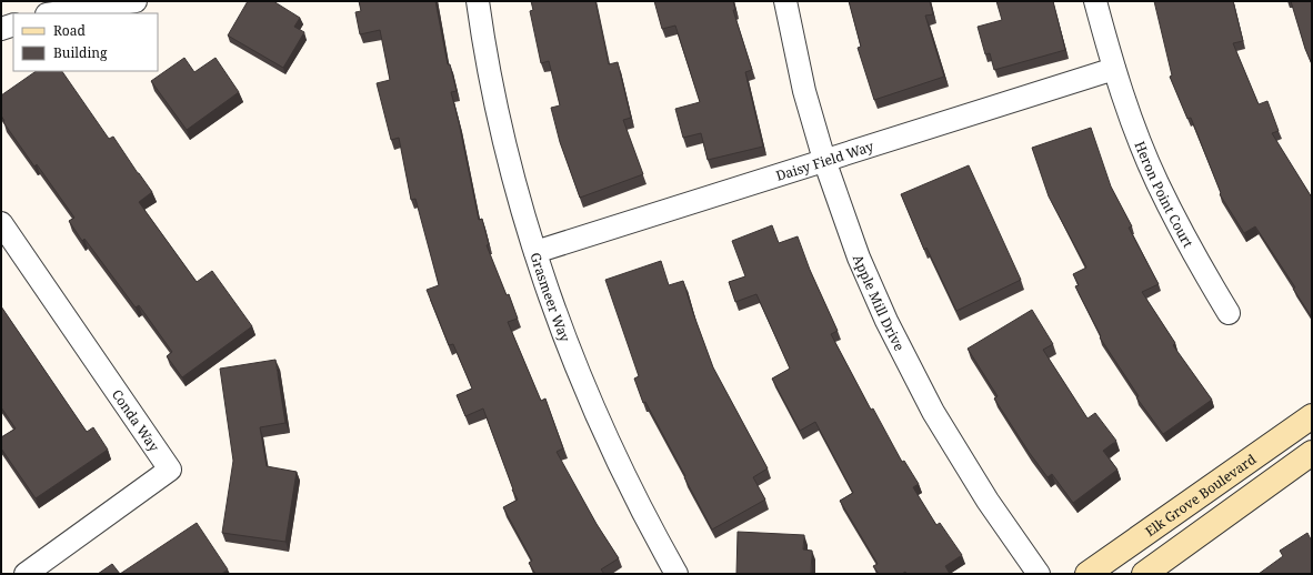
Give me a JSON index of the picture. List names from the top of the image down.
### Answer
{
  "streets": {
    "main road": ["Elk Grove Boulevard"],
    "street": [
      "Daisy Field Way",
      "Heron Point Court",
      "Grasmeer Way",
      "Apple Mill Drive",
      "Conda Way"
    ]
  },
  "crossings": [
    ["Daisy Field Way", "Heron Point Court"],
    ["Daisy Field Way", "Grasmeer Way"],
    ["Daisy Field Way", "Apple Mill Drive"]
  ],
  "legend": ["Road", "Building"]
}
